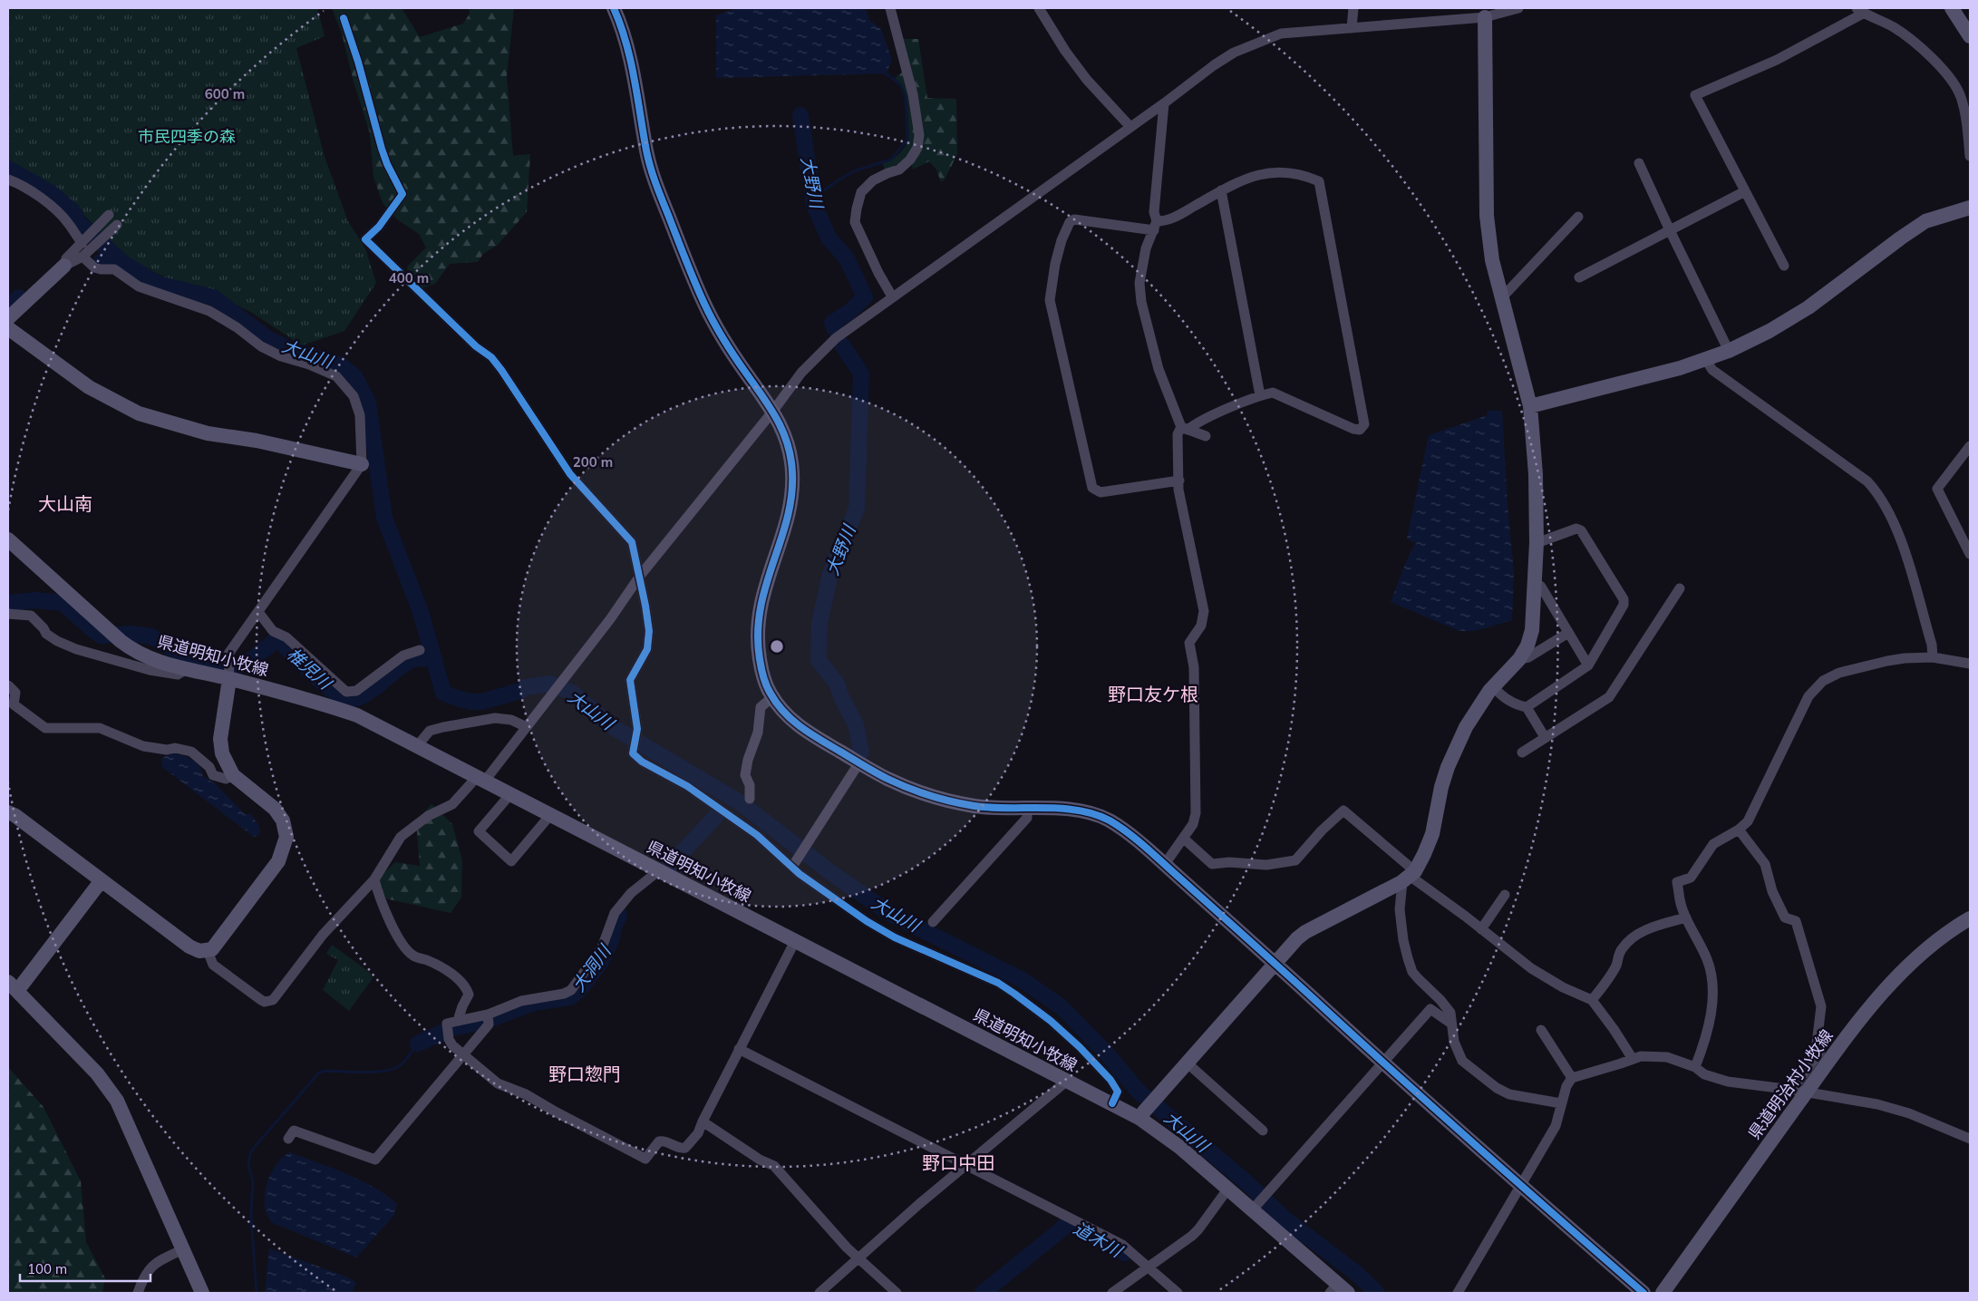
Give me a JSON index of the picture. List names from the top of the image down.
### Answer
{
  "streets": {
    "street": ["県道明知小牧線", "県道明治村小牧線"]
  },
  "districts": [
    "大山南",
    "野口友ケ根",
    "野口惣門",
    "野口中田"
  ],
  "water": [
    "大野川",
    "大山川",
    "椎児川",
    "大洞川",
    "道木川"
  ],
  "parks": ["市民四季の森"],
  "scale_bar": "100 m",
  "rings": ["600 m", "400 m", "200 m"]
}
